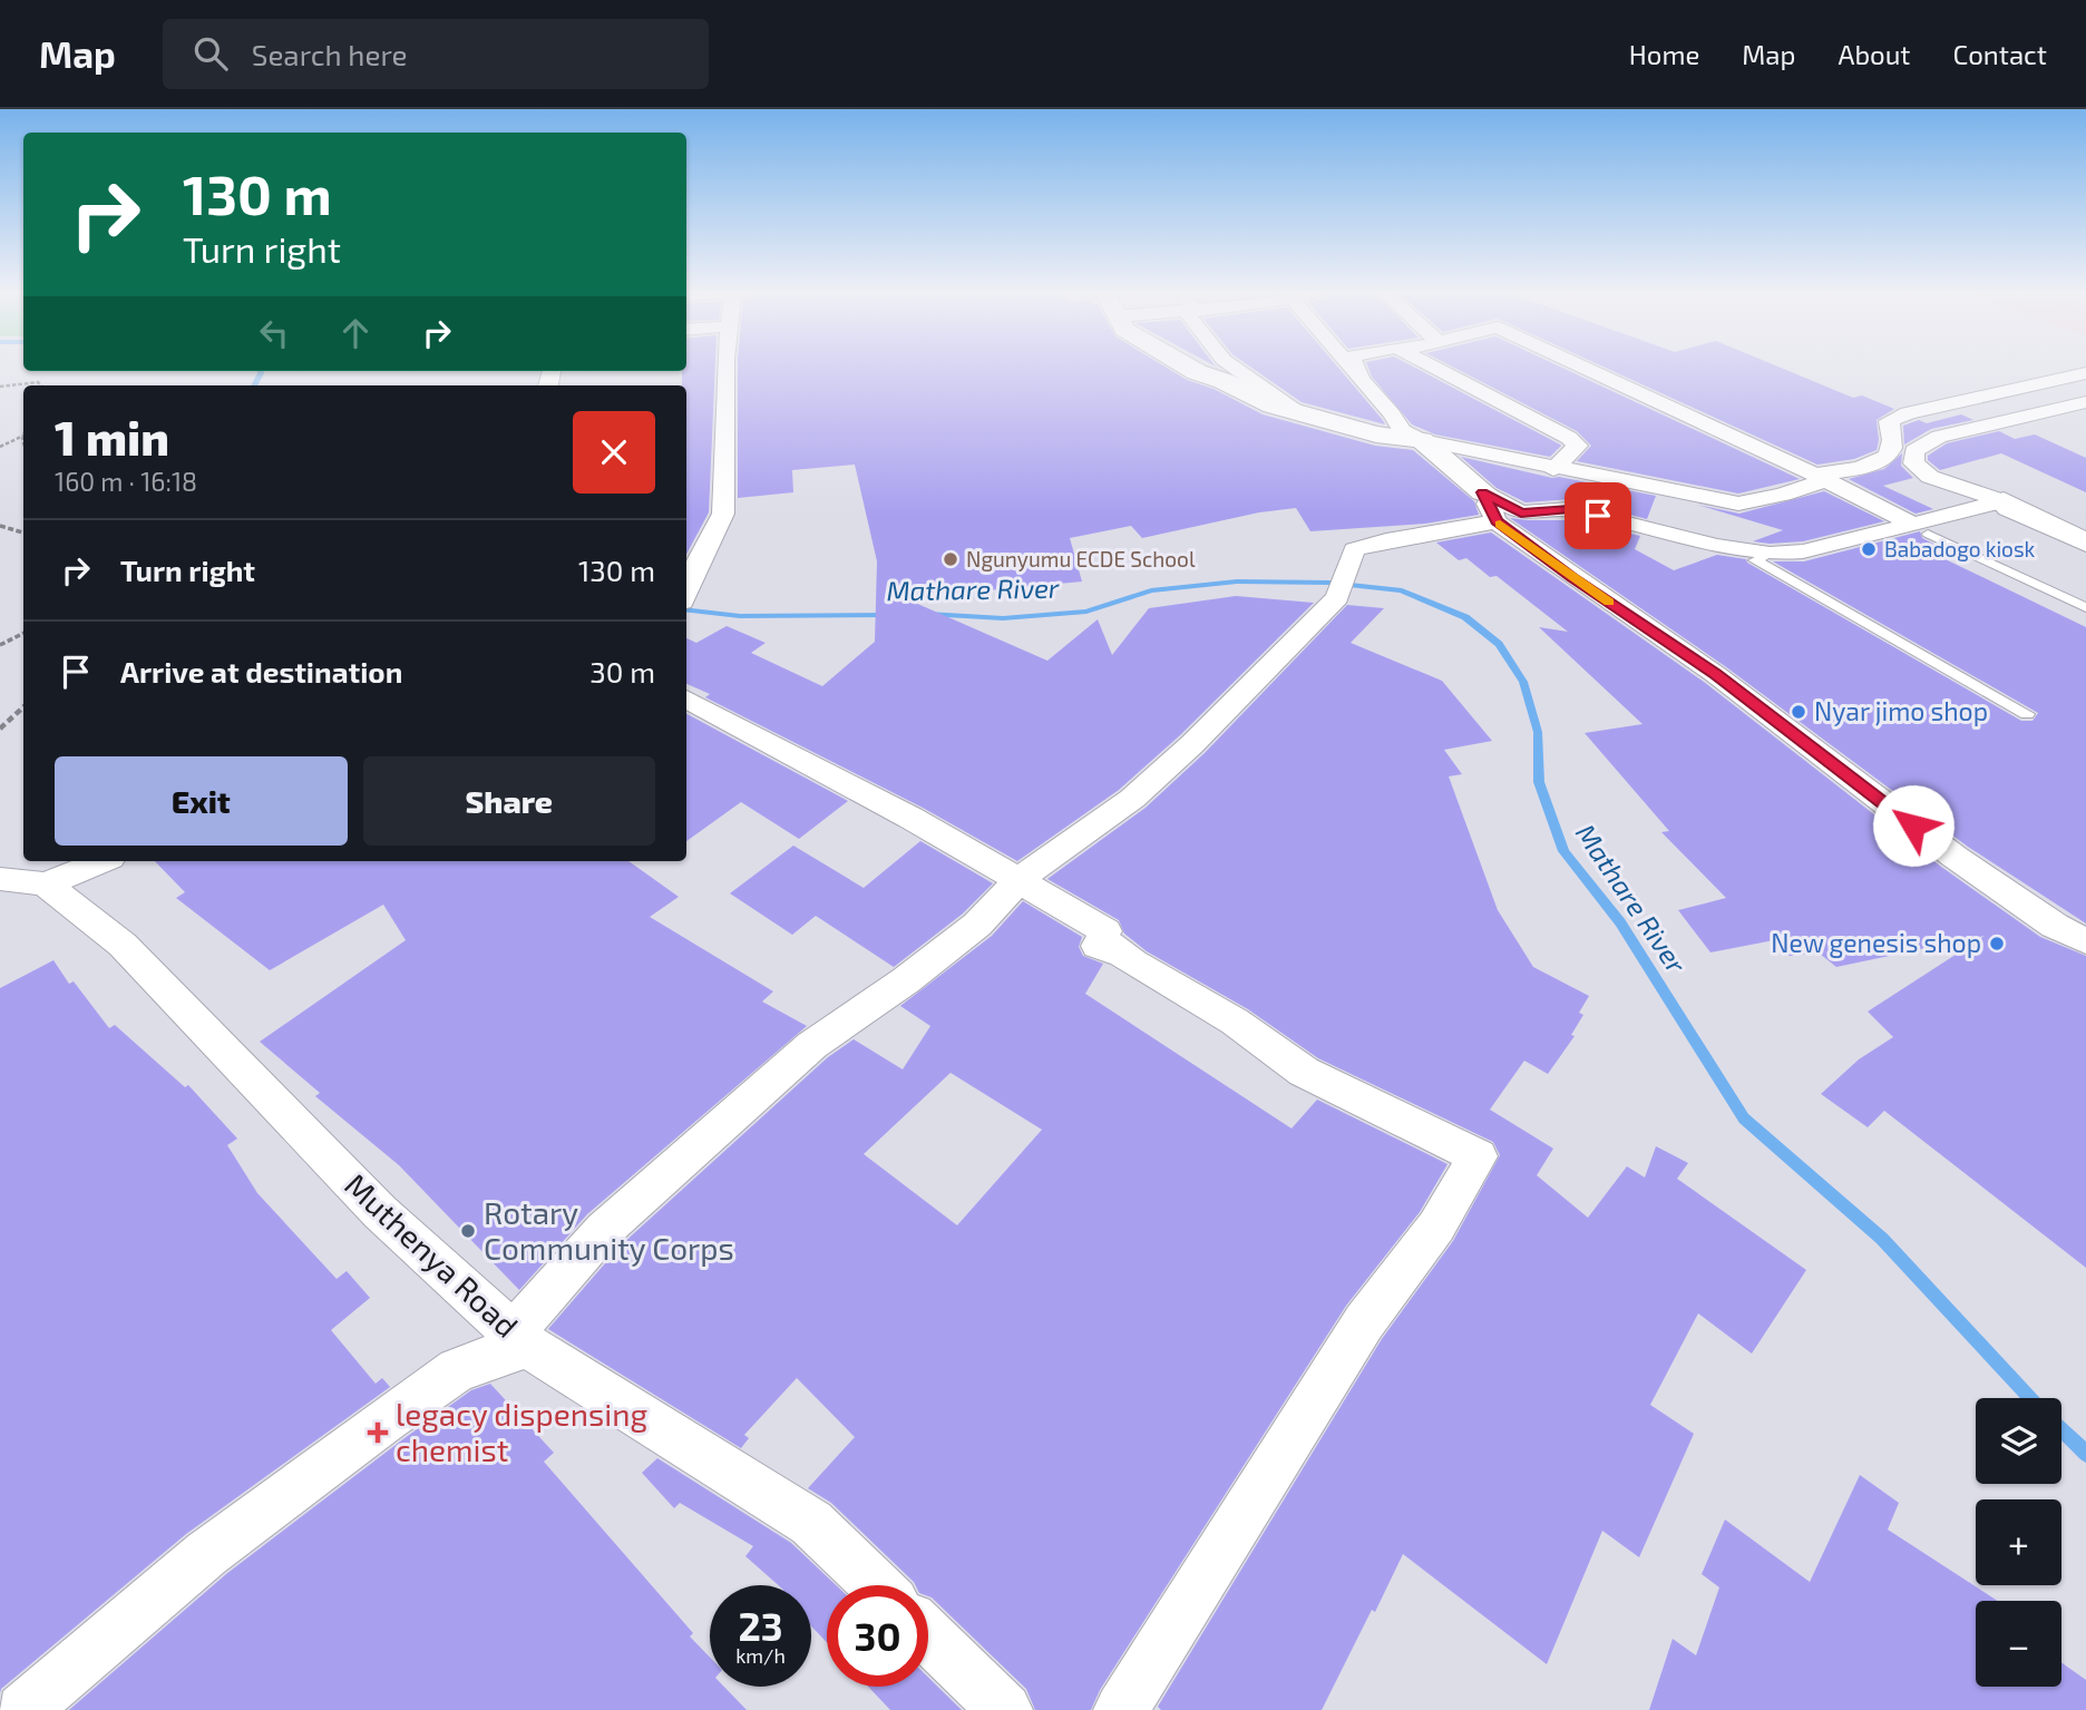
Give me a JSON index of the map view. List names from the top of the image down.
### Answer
{
  "streets": {
    "street": ["Muthenya Road"]
  },
  "water": ["Mathare River"],
  "places": {
    "other": [
      "Babadogo kiosk",
      "Ngunyumu ECDE School",
      "Nyar jimo shop",
      "New genesis shop",
      "Rotary Community Corps"
    ],
    "health": ["legacy dispensing chemist"]
  },
  "page": {
    "header": "Map",
    "search": "Search here",
    "nav": [
      "Home",
      "Map",
      "About",
      "Contact"
    ],
    "turn": ["130 m", "Turn right"],
    "heading": ["1 min", "160 m · 16:18"],
    "list": [
      {
        "name": "Turn right",
        "value": "130 m"
      },
      {
        "name": "Arrive at destination",
        "value": "30 m"
      }
    ],
    "buttons": ["Exit", "Share"],
    "map_buttons": ["+", "−"],
    "speed": "23 km/h",
    "limit": "30"
  }
}
